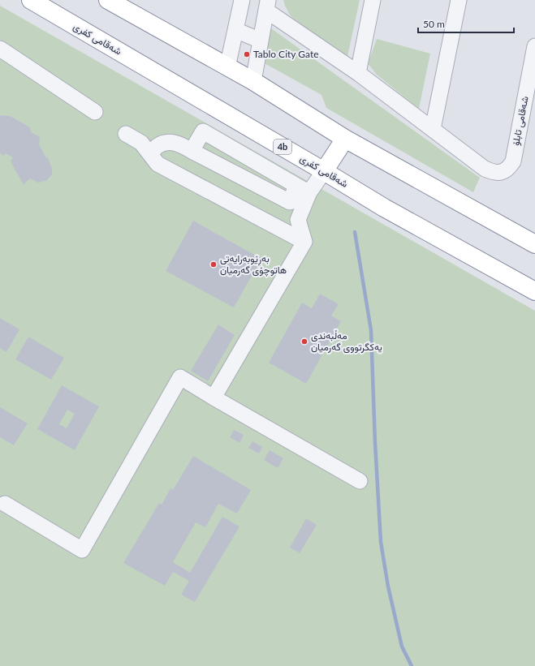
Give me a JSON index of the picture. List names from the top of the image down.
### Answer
{
  "streets": {
    "highway": ["شەقامی کفری", "4b"],
    "street": ["شەقامی تابلۆ"]
  },
  "places": ["Tablo City Gate", "بەڕێوبەرایەتی هاتوچۆی گەرمیان", "مەڵبەندی یەکگرتووی گەرمیان"],
  "scale_bar": "50 m"
}
